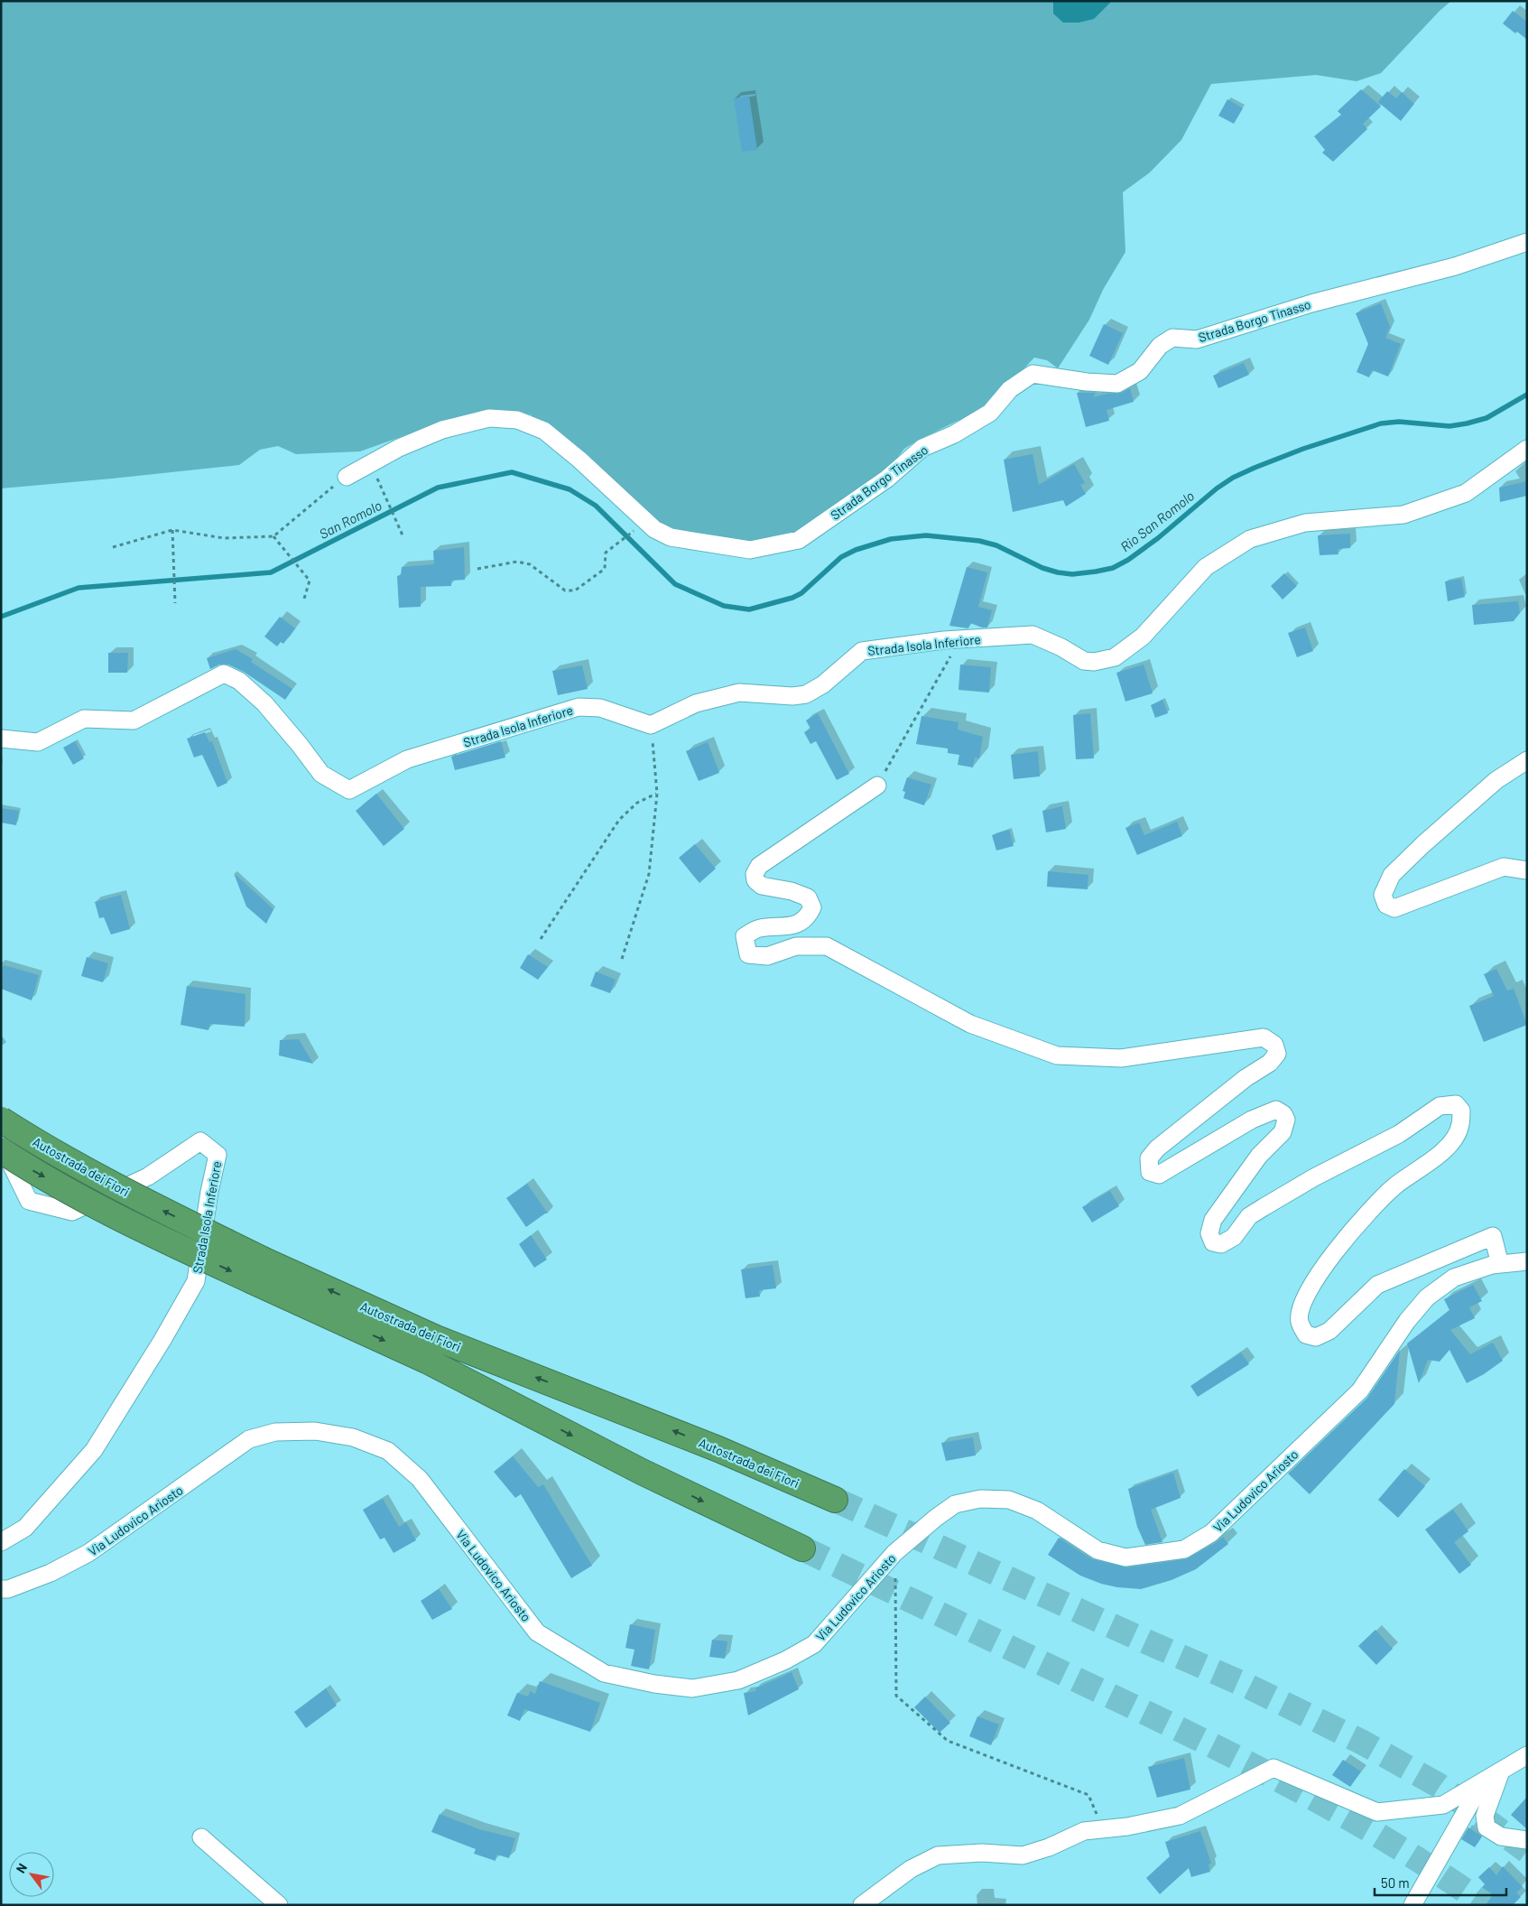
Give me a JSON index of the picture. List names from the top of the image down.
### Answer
{
  "streets": {
    "highway": ["Autostrada dei Fiori"],
    "street": ["Strada Borgo Tinasso", "Strada Isola Inferiore", "Via Ludovico Ariosto"]
  },
  "water": ["San Romolo", "Rio San Romolo"],
  "scale_bar": "50 m",
  "north": "top left"
}
